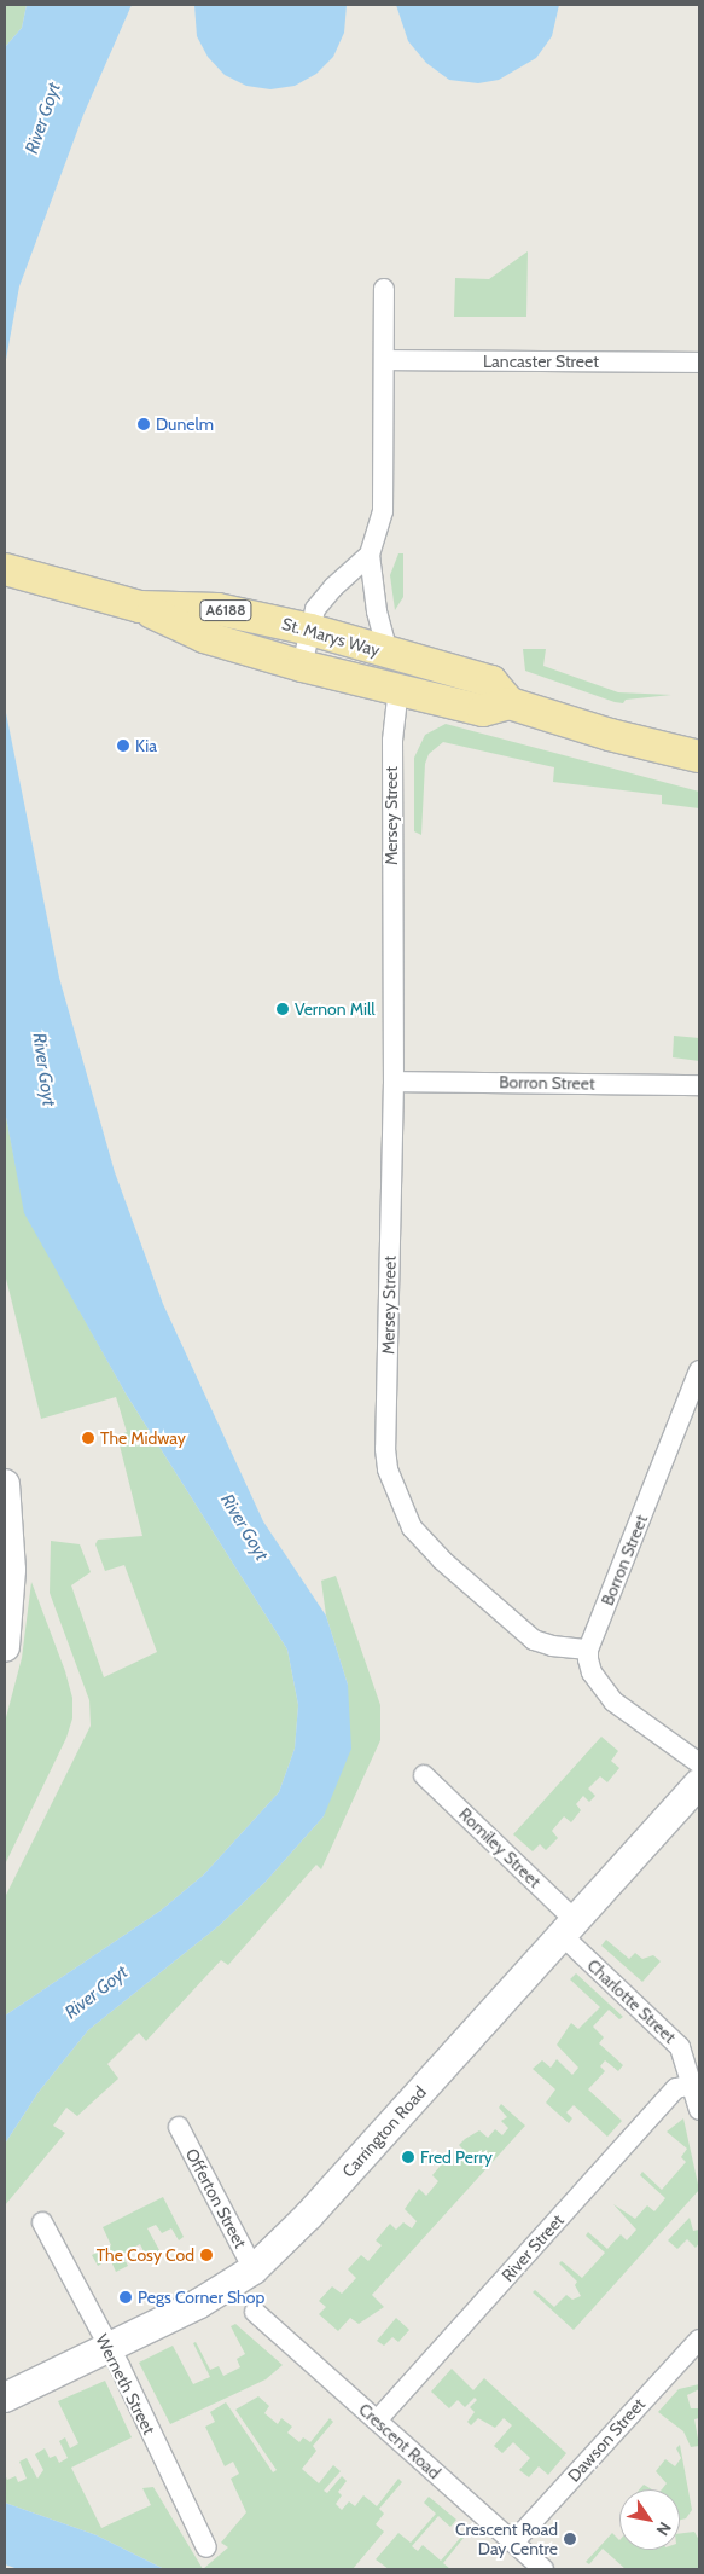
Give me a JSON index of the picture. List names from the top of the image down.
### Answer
{
  "streets": {
    "main road": ["A6188", "St. Marys Way", "Carrington Road"],
    "street": [
      "Lancaster Street",
      "Mersey Street",
      "Borron Street",
      "Romiley Street",
      "Charlotte Street",
      "Offerton Street",
      "River Street",
      "Werneth Street",
      "Dawson Street",
      "Crescent Road"
    ]
  },
  "crossings": [
    ["St. Marys Way", "Mersey Street"],
    ["Mersey Street", "Borron Street"],
    ["Romiley Street", "Charlotte Street"],
    ["Romiley Street", "Carrington Road"],
    ["Charlotte Street", "Carrington Road"],
    ["Charlotte Street", "River Street"],
    ["Carrington Road", "Offerton Street"],
    ["Carrington Road", "Werneth Street"],
    ["River Street", "Crescent Road"],
    ["Dawson Street", "Crescent Road"]
  ],
  "water": ["River Goyt"],
  "places": [
    "Dunelm",
    "Kia",
    "Vernon Mill",
    "The Midway",
    "Fred Perry",
    "The Cosy Cod",
    "Pegs Corner Shop",
    "Crescent Road Day Centre"
  ],
  "north": "bottom right"
}
